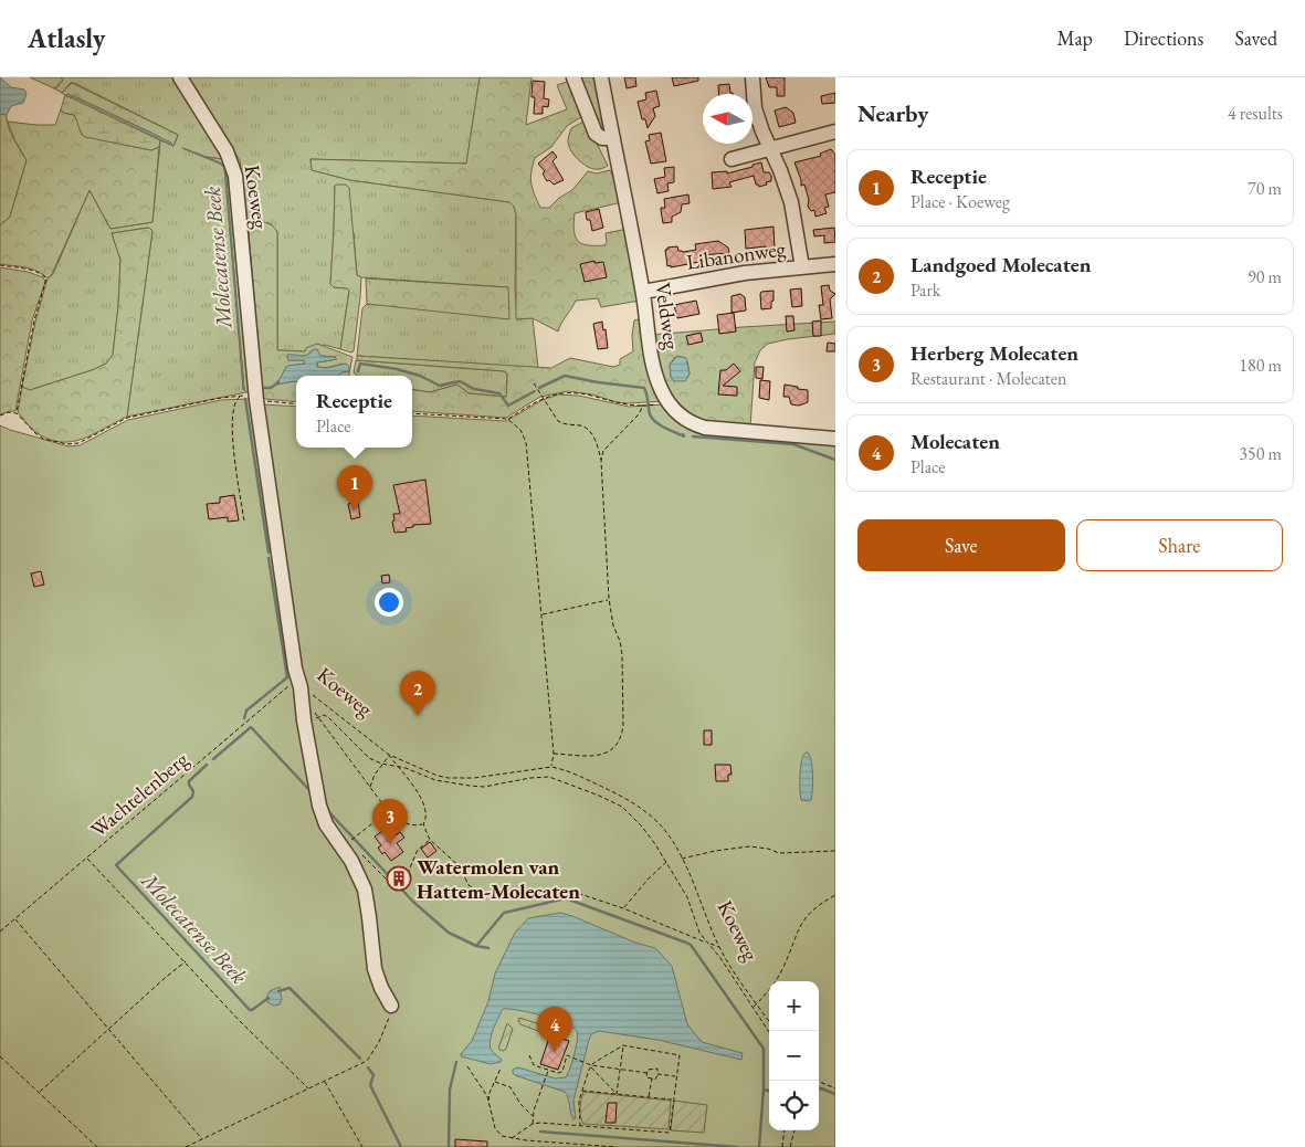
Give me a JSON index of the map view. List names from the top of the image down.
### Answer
{
  "streets": {
    "street": ["Koeweg", "Libanonweg", "Veldweg"],
    "path": ["Wachtelenberg"]
  },
  "crossings": [
    ["Koeweg", "Wachtelenberg"],
    ["Libanonweg", "Veldweg"]
  ],
  "water": ["Molecatense Beek"],
  "places": {
    "building": ["Watermolen van Hattem-Molecaten"]
  },
  "north": "left",
  "page": {
    "header": "Atlasly",
    "nav": ["Map", "Directions", "Saved"],
    "heading": ["Nearby", "4 results"],
    "list": [
      {
        "mark": "1",
        "name": "Receptie",
        "note": "Place · Koeweg",
        "value": "70 m"
      },
      {
        "mark": "2",
        "name": "Landgoed Molecaten",
        "note": "Park",
        "value": "90 m"
      },
      {
        "mark": "3",
        "name": "Herberg Molecaten",
        "note": "Restaurant · Molecaten",
        "value": "180 m"
      },
      {
        "mark": "4",
        "name": "Molecaten",
        "note": "Place",
        "value": "350 m"
      }
    ],
    "popup": ["Receptie", "Place"],
    "pins": [
      "1",
      "2",
      "3",
      "4"
    ],
    "buttons": ["Save", "Share"],
    "map_buttons": ["+", "−"]
  }
}
